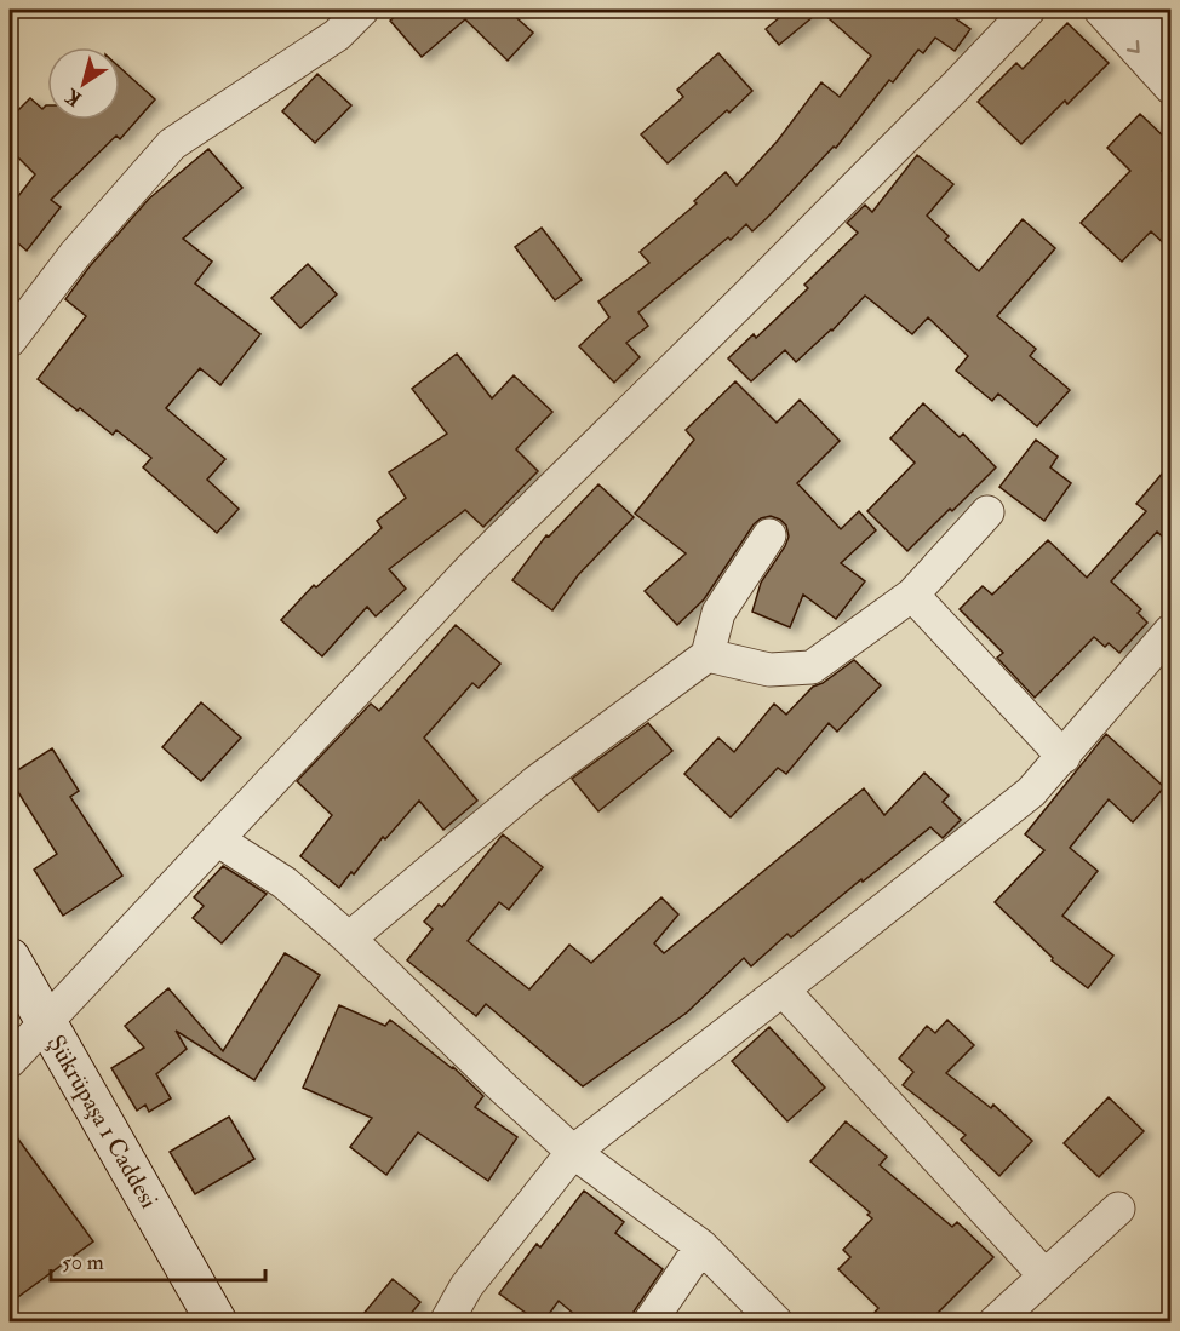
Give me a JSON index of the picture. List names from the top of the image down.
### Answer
{
  "streets": {
    "main road": ["Şükrüpaşa 1 Caddesi"]
  },
  "scale_bar": "50 m",
  "north": "bottom left"
}
